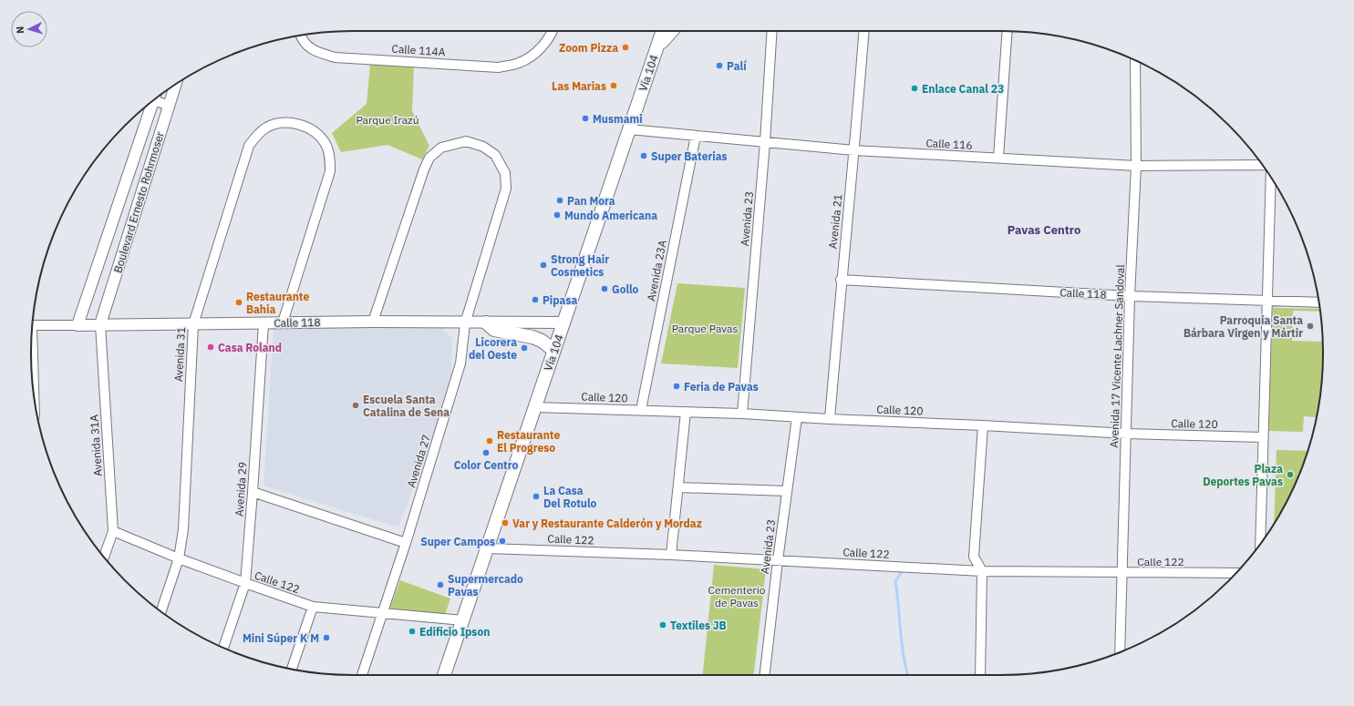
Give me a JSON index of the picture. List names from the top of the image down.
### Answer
{
  "streets": {
    "main road": ["Vía 104"],
    "street": [
      "Calle 114A",
      "Calle 116",
      "Boulevard Ernesto Rohrmoser",
      "Avenida 23",
      "Avenida 21",
      "Avenida 23A",
      "Calle 118",
      "Avenida 31",
      "Avenida 17 Vicente Lachner Sandoval",
      "Calle 120",
      "Avenida 31A",
      "Avenida 27",
      "Avenida 29",
      "Calle 122"
    ]
  },
  "crossings": [
    ["Vía 104", "Calle 116"],
    ["Vía 104", "Calle 118"],
    ["Vía 104", "Calle 120"],
    ["Vía 104", "Calle 122"],
    ["Calle 116", "Avenida 23"],
    ["Calle 116", "Avenida 21"],
    ["Calle 116", "Avenida 23A"],
    ["Calle 116", "Avenida 17 Vicente Lachner Sandoval"],
    ["Boulevard Ernesto Rohrmoser", "Calle 118"],
    ["Boulevard Ernesto Rohrmoser", "Avenida 31A"],
    ["Avenida 23", "Calle 120"],
    ["Avenida 23", "Calle 122"],
    ["Avenida 21", "Calle 118"],
    ["Avenida 21", "Calle 120"],
    ["Avenida 23A", "Calle 120"],
    ["Calle 118", "Avenida 31"],
    ["Calle 118", "Avenida 17 Vicente Lachner Sandoval"],
    ["Calle 118", "Avenida 31A"],
    ["Calle 118", "Avenida 27"],
    ["Calle 118", "Avenida 29"],
    ["Avenida 31", "Calle 122"],
    ["Avenida 17 Vicente Lachner Sandoval", "Calle 120"],
    ["Avenida 17 Vicente Lachner Sandoval", "Calle 122"],
    ["Avenida 31A", "Calle 122"],
    ["Avenida 27", "Calle 122"],
    ["Avenida 29", "Calle 122"]
  ],
  "districts": ["Pavas Centro"],
  "parks": ["Parque Irazú", "Parque Pavas", "Cementerio de Pavas"],
  "places": [
    "Zoom Pizza",
    "Palí",
    "Las Marias",
    "Enlace Canal 23",
    "Musmami",
    "Super Baterias",
    "Pan Mora",
    "Mundo Americana",
    "Strong Hair Cosmetics",
    "Gollo",
    "Pipasa",
    "Restaurante Bahia",
    "Parroquia Santa Bárbara Virgen y Mártir",
    "Casa Roland",
    "Licorera del Oeste",
    "Feria de Pavas",
    "Escuela Santa Catalina de Sena",
    "Restaurante El Progreso",
    "Color Centro",
    "Plaza Deportes Pavas",
    "La Casa Del Rotulo",
    "Var y Restaurante Calderón y Mordaz",
    "Super Campos",
    "Supermercado Pavas",
    "Textiles JB",
    "Edificio Ipson",
    "Mini Súper K M"
  ],
  "north": "left"
}
